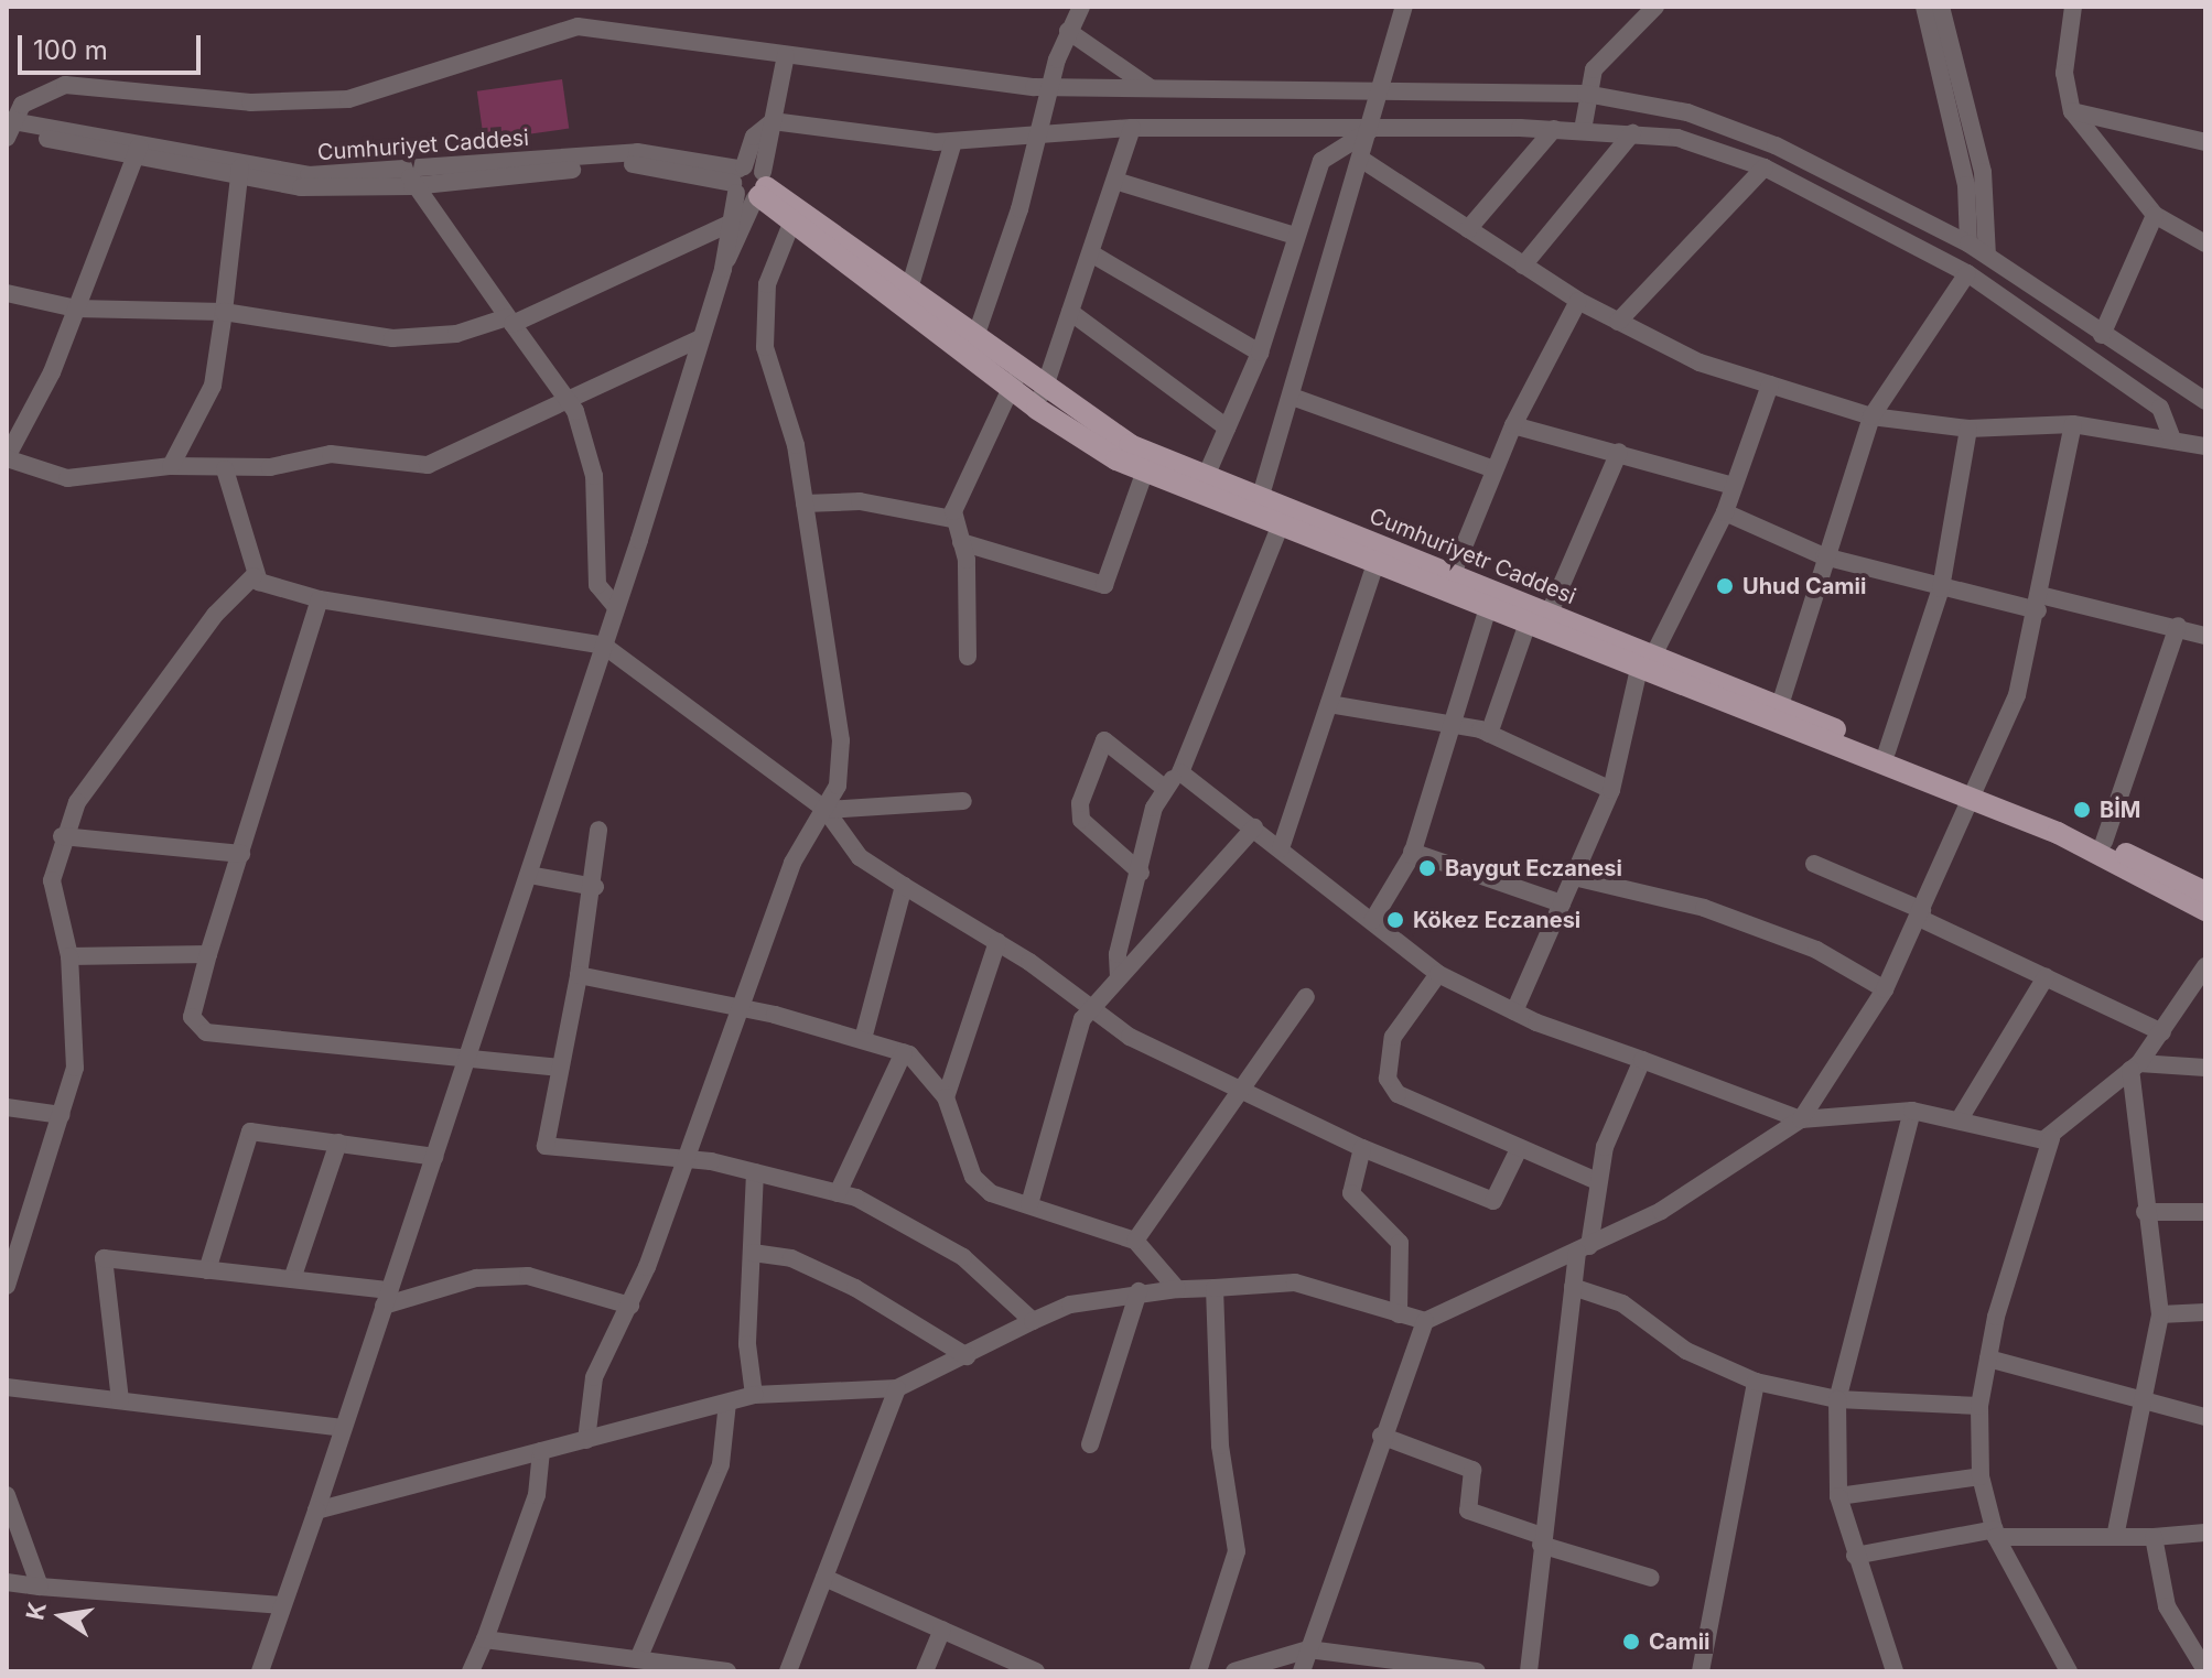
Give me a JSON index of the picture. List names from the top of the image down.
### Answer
{
  "streets": {
    "main road": ["Cumhuriyetr Caddesi"],
    "street": ["Cumhuriyet Caddesi"]
  },
  "places": [
    "Uhud Camii",
    "BİM",
    "Baygut Eczanesi",
    "Kökez Eczanesi",
    "Camii"
  ],
  "scale_bar": "100 m",
  "north": "left"
}
